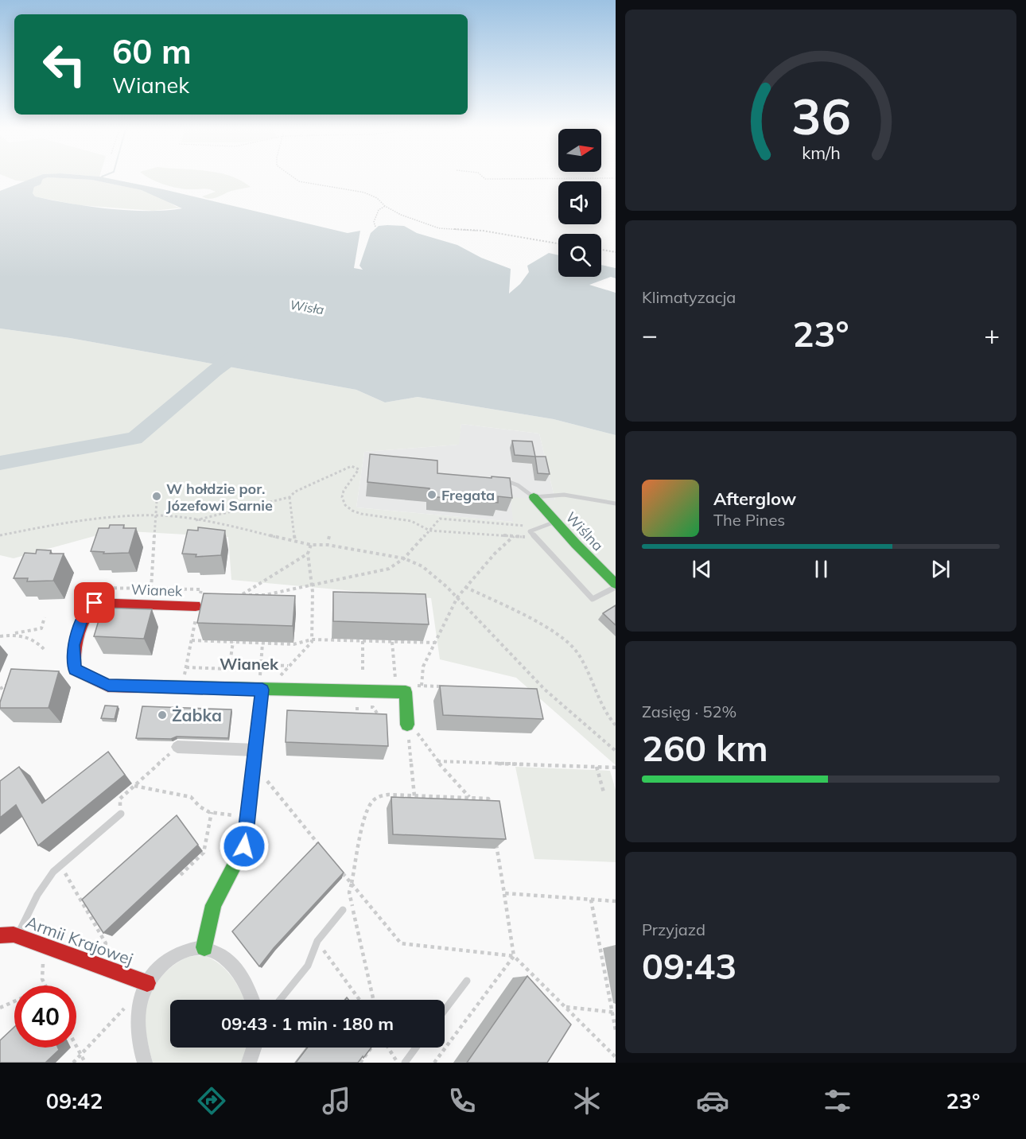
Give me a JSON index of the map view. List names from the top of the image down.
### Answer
{
  "streets": {
    "street": ["Wiślna", "Wianek", "Armii Krajowej"]
  },
  "districts": ["Wianek"],
  "water": ["Wisła"],
  "places": ["Fregata", "W hołdzie por. Józefowi Sarnie", "Żabka"],
  "north": "right",
  "page": {
    "turn": ["60 m", "Wianek"],
    "tile": [
      "Klimatyzacja",
      ["Zasięg · 52%", "260 km"],
      ["Przyjazd", "09:43"]
    ],
    "heat": ["−", "23°", "+"],
    "song": ["Afterglow", "The Pines"],
    "limit": "40",
    "trip": "09:43 · 1 min · 180 m",
    "tabs": ["09:42", "23°"],
    "gauge": ["36", "km/h"]
  }
}
